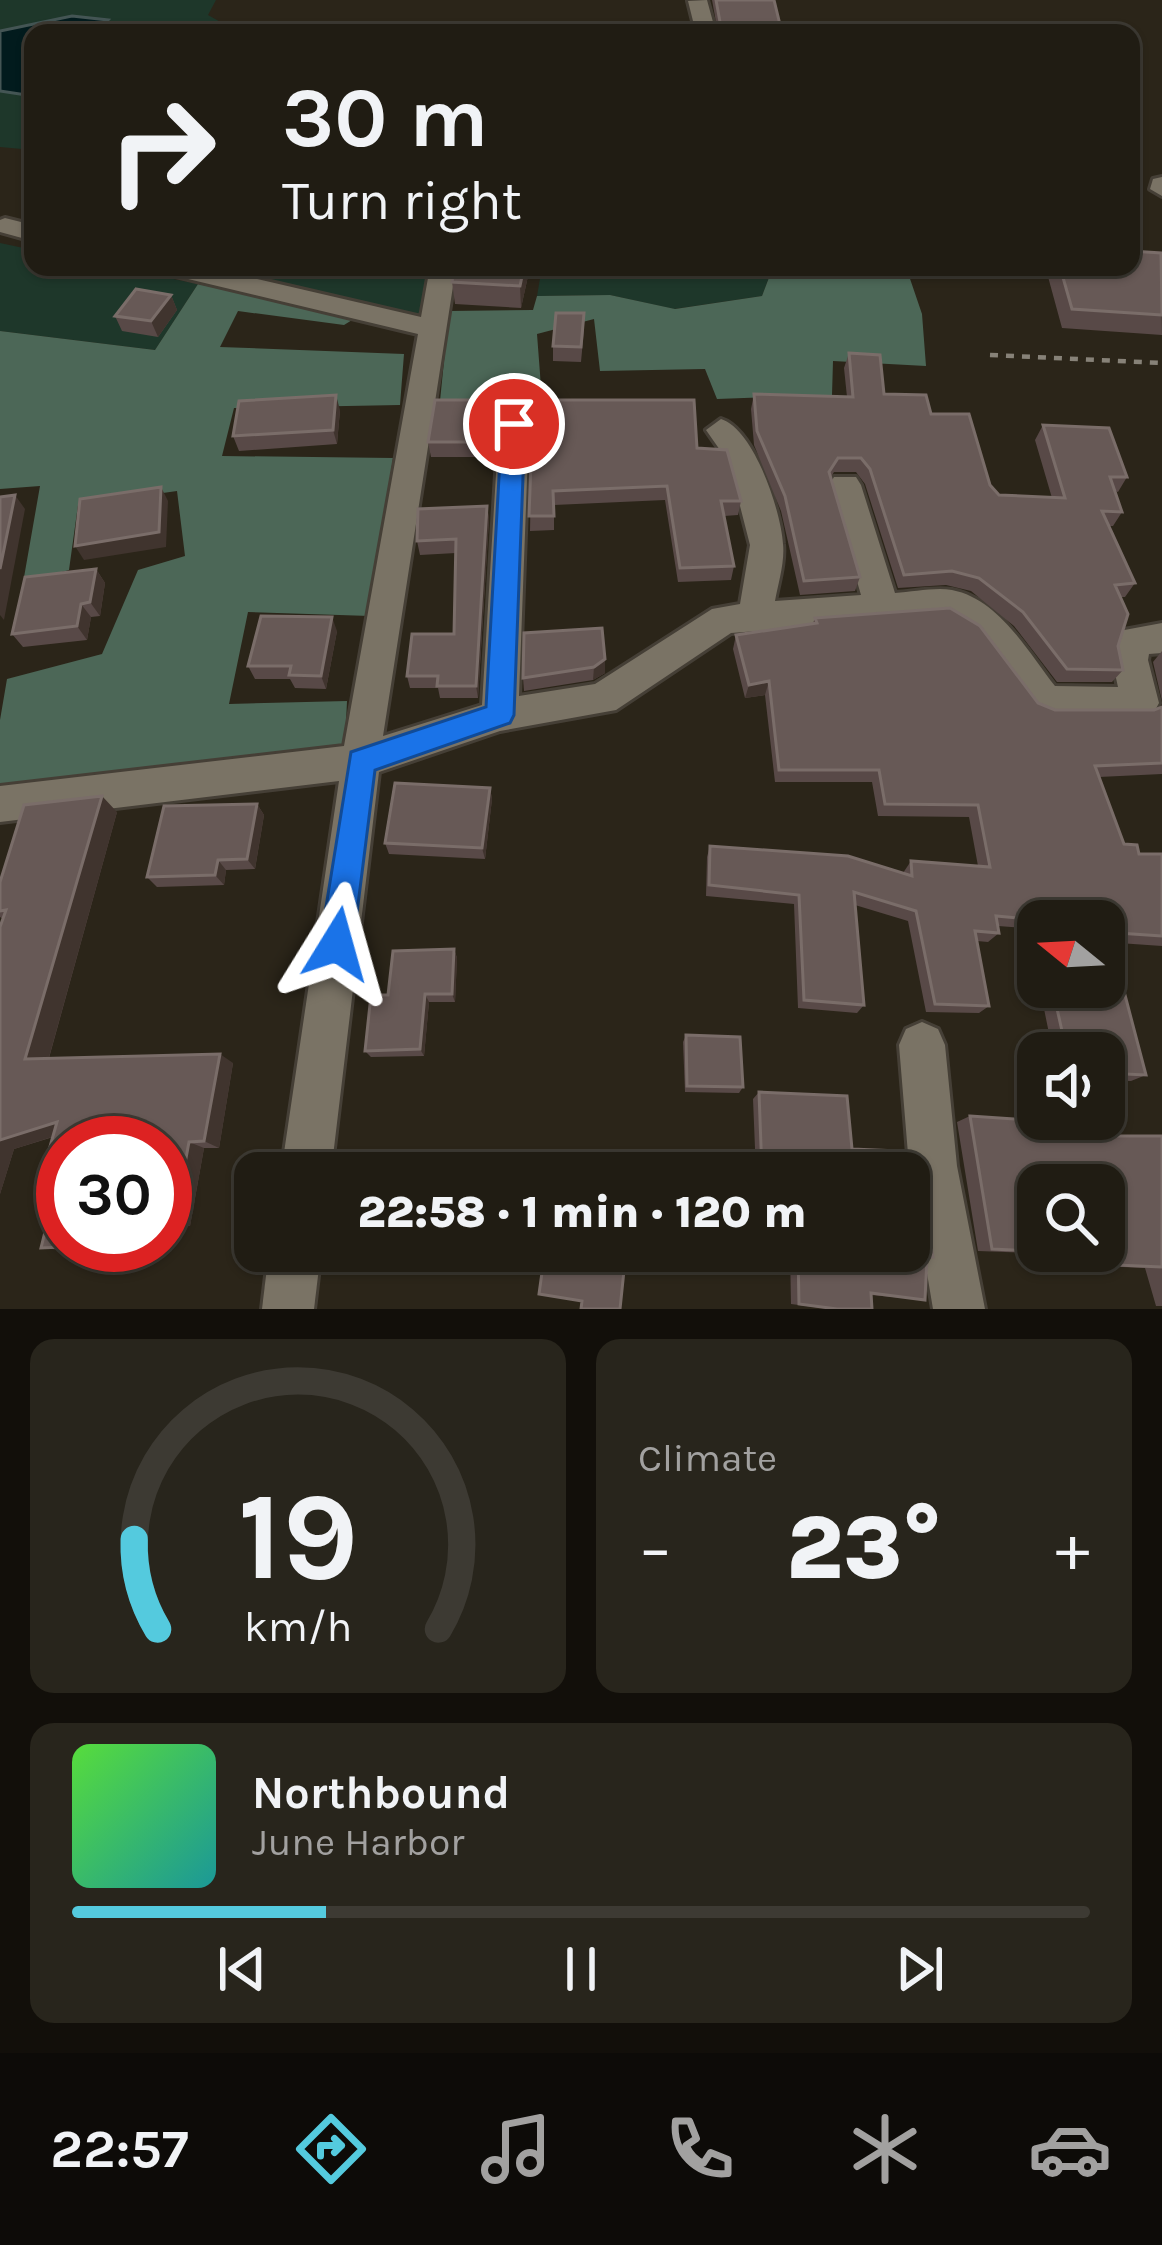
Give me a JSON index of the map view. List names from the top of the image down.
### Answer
{
  "north": "left",
  "page": {
    "turn": ["30 m", "Turn right"],
    "limit": "30",
    "trip": "22:58 · 1 min · 120 m",
    "tile": "Climate",
    "heat": ["−", "23°", "+"],
    "song": ["Northbound", "June Harbor"],
    "tabs": "22:57",
    "gauge": ["19", "km/h"]
  }
}
